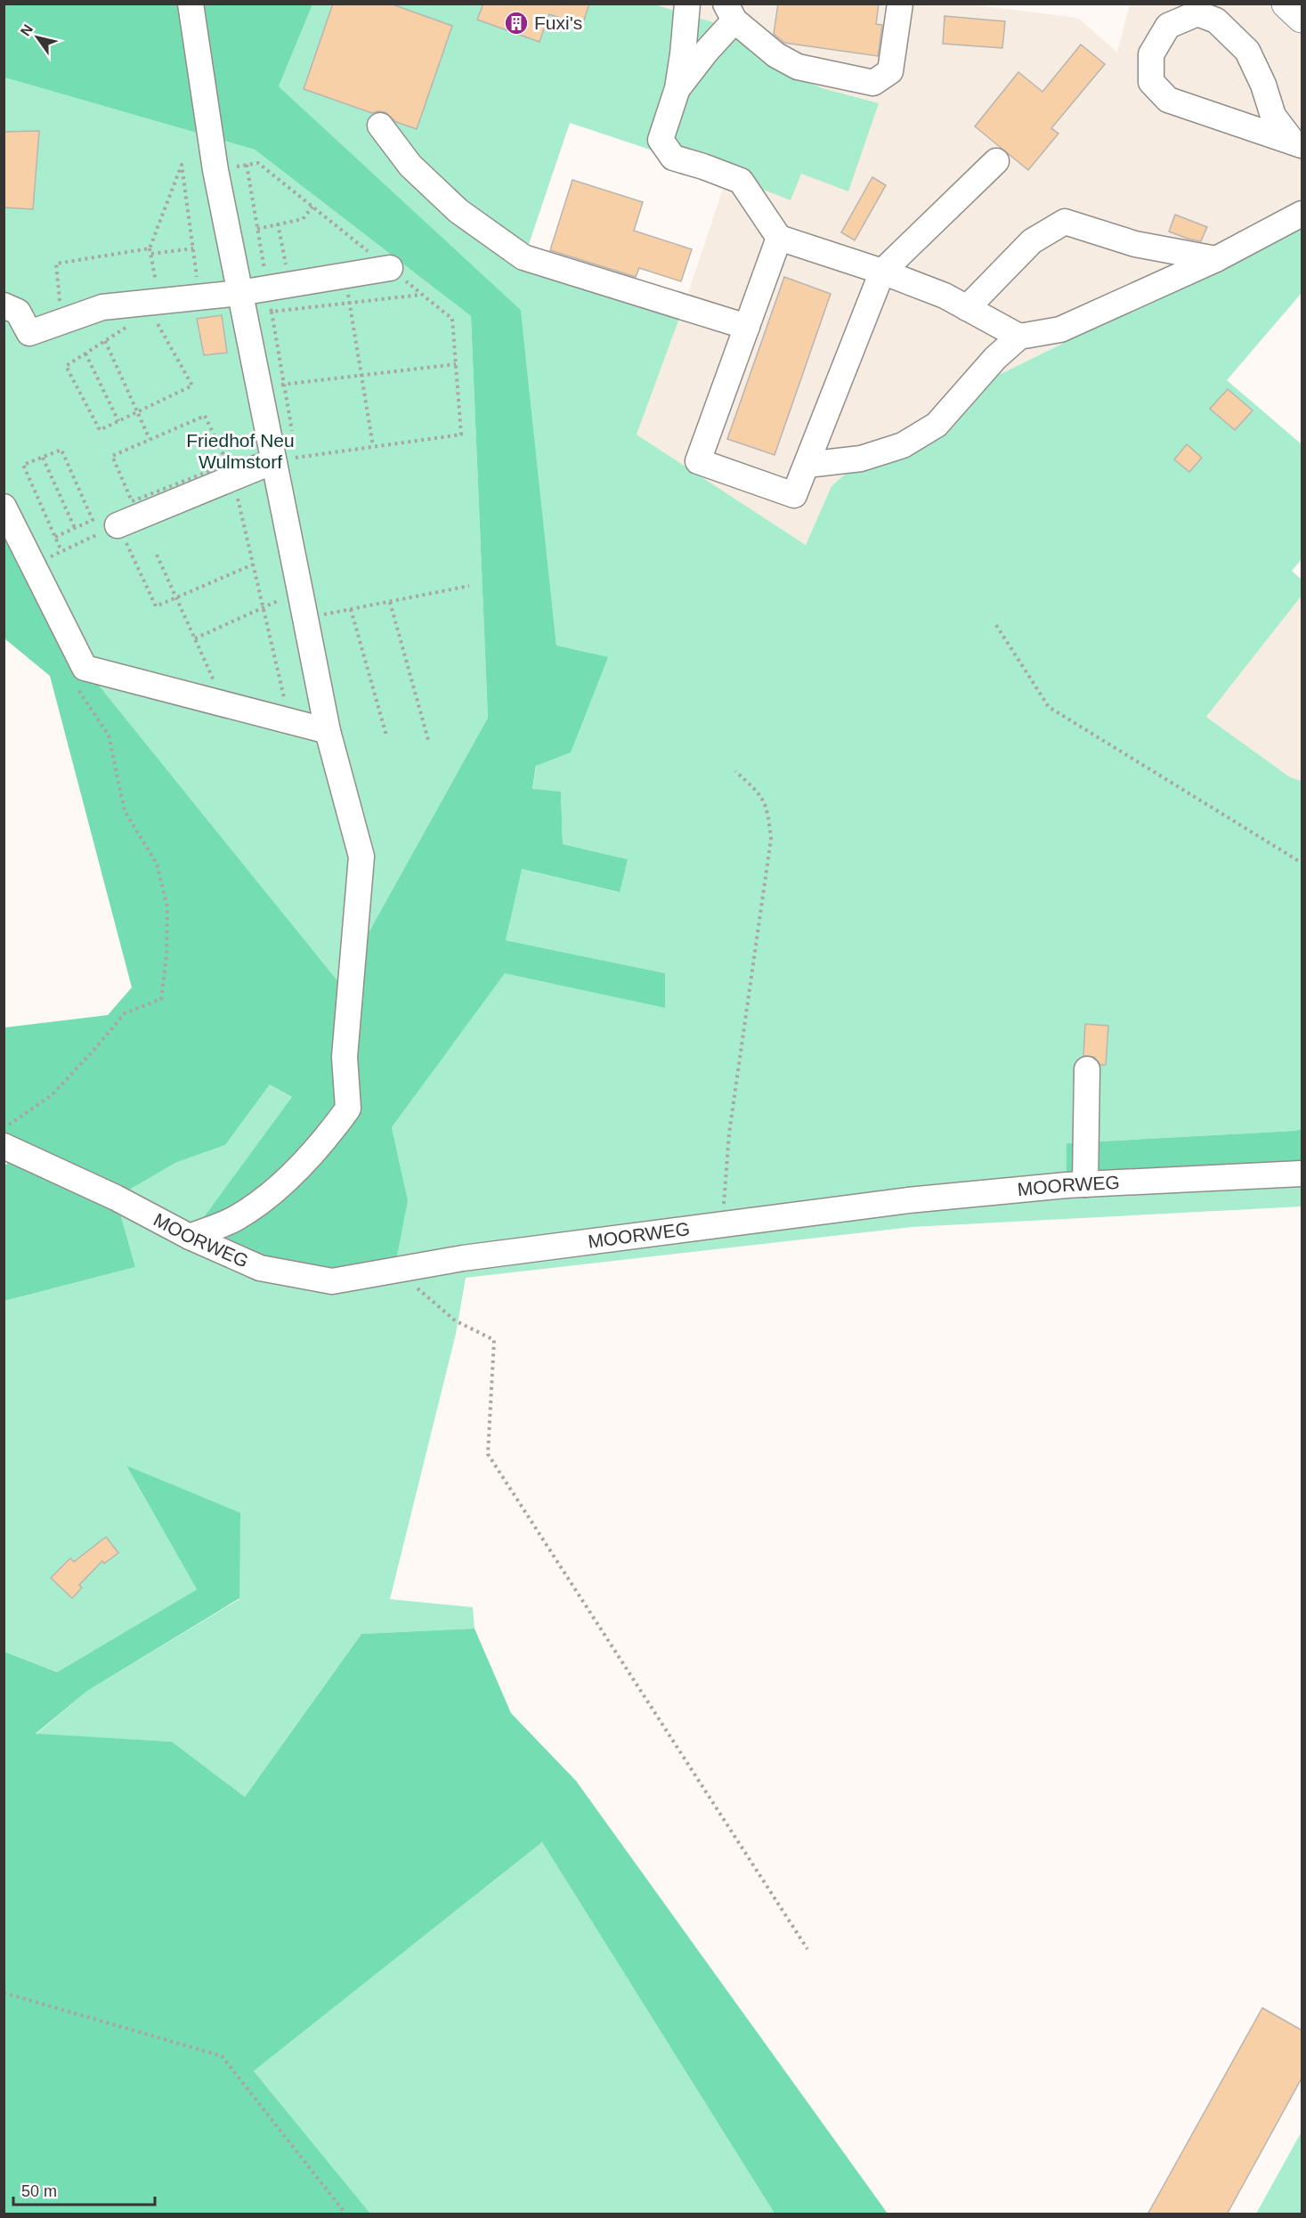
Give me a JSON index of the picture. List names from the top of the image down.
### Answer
{
  "streets": {
    "street": ["MOORWEG"]
  },
  "parks": ["Friedhof Neu Wulmstorf"],
  "places": {
    "building": ["Fuxi's"]
  },
  "scale_bar": "50 m",
  "north": "top left"
}
